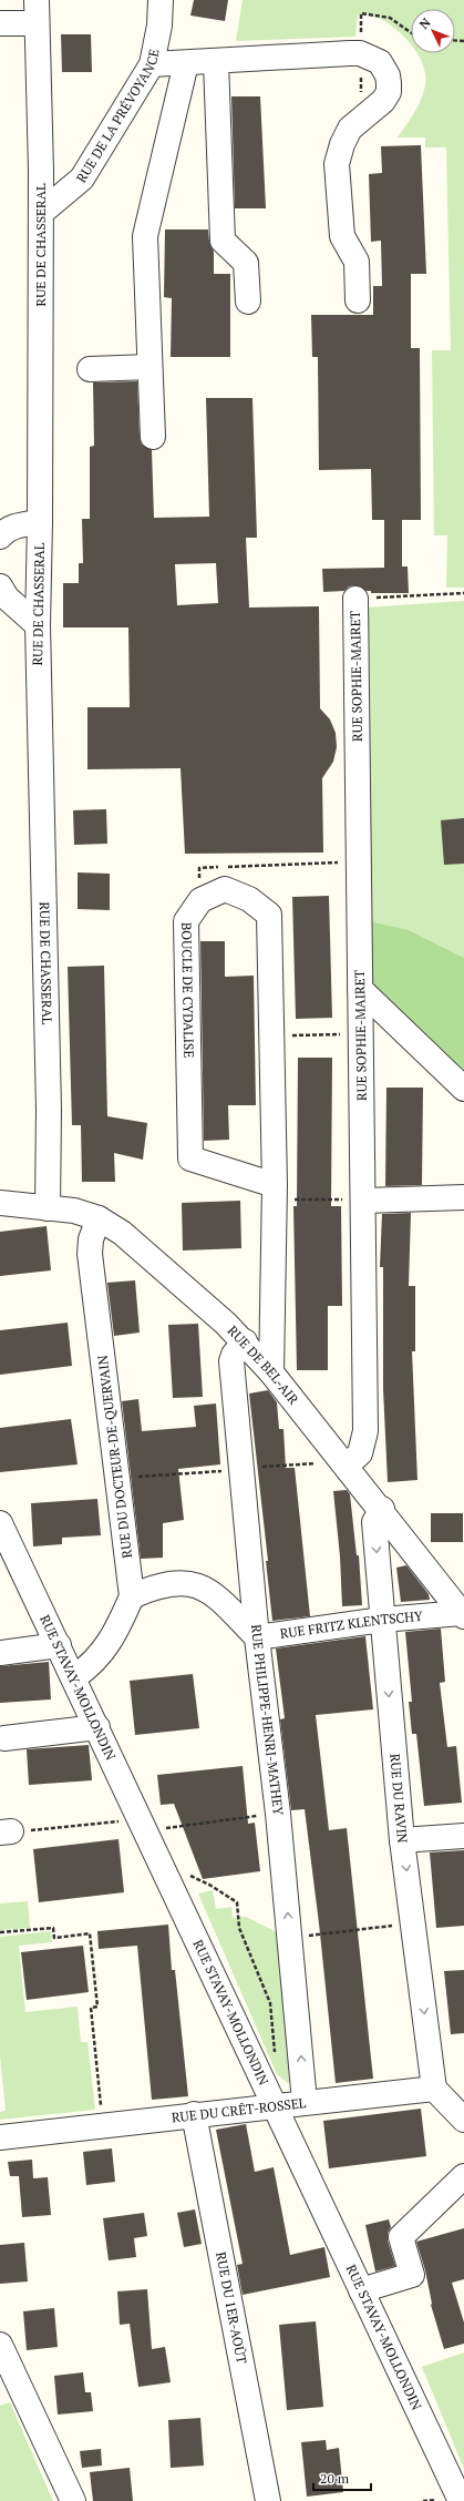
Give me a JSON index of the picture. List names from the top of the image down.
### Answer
{
  "streets": {
    "street": [
      "RUE DE LA PRÉVOYANCE",
      "RUE DE CHASSERAL",
      "RUE SOPHIE-MAIRET",
      "BOUCLE DE CYDALISE",
      "RUE DE BEL-AIR",
      "RUE DU DOCTEUR-DE-QUERVAIN",
      "RUE FRITZ KLENTSCHY",
      "RUE STAVAY-MOLLONDIN",
      "RUE PHILIPPE-HENRI-MATHEY",
      "RUE DU RAVIN",
      "RUE DU CRÊT-ROSSEL",
      "RUE DU 1ER-AOÛT"
    ]
  },
  "crossings": [
    ["RUE DE LA PRÉVOYANCE", "RUE DE CHASSERAL"],
    ["RUE DE CHASSERAL", "RUE DE BEL-AIR"],
    ["RUE SOPHIE-MAIRET", "RUE DE BEL-AIR"],
    ["BOUCLE DE CYDALISE", "RUE DE BEL-AIR"],
    ["RUE DE BEL-AIR", "RUE DU DOCTEUR-DE-QUERVAIN"],
    ["RUE DE BEL-AIR", "RUE FRITZ KLENTSCHY"],
    ["RUE DE BEL-AIR", "RUE PHILIPPE-HENRI-MATHEY"],
    ["RUE DE BEL-AIR", "RUE DU RAVIN"],
    ["RUE FRITZ KLENTSCHY", "RUE PHILIPPE-HENRI-MATHEY"],
    ["RUE FRITZ KLENTSCHY", "RUE DU RAVIN"],
    ["RUE STAVAY-MOLLONDIN", "RUE DU CRÊT-ROSSEL"],
    ["RUE PHILIPPE-HENRI-MATHEY", "RUE DU CRÊT-ROSSEL"],
    ["RUE DU RAVIN", "RUE DU CRÊT-ROSSEL"],
    ["RUE DU CRÊT-ROSSEL", "RUE DU 1ER-AOÛT"]
  ],
  "one_way": ["RUE PHILIPPE-HENRI-MATHEY", "RUE DU RAVIN"],
  "scale_bar": "20 m",
  "north": "top left"
}
